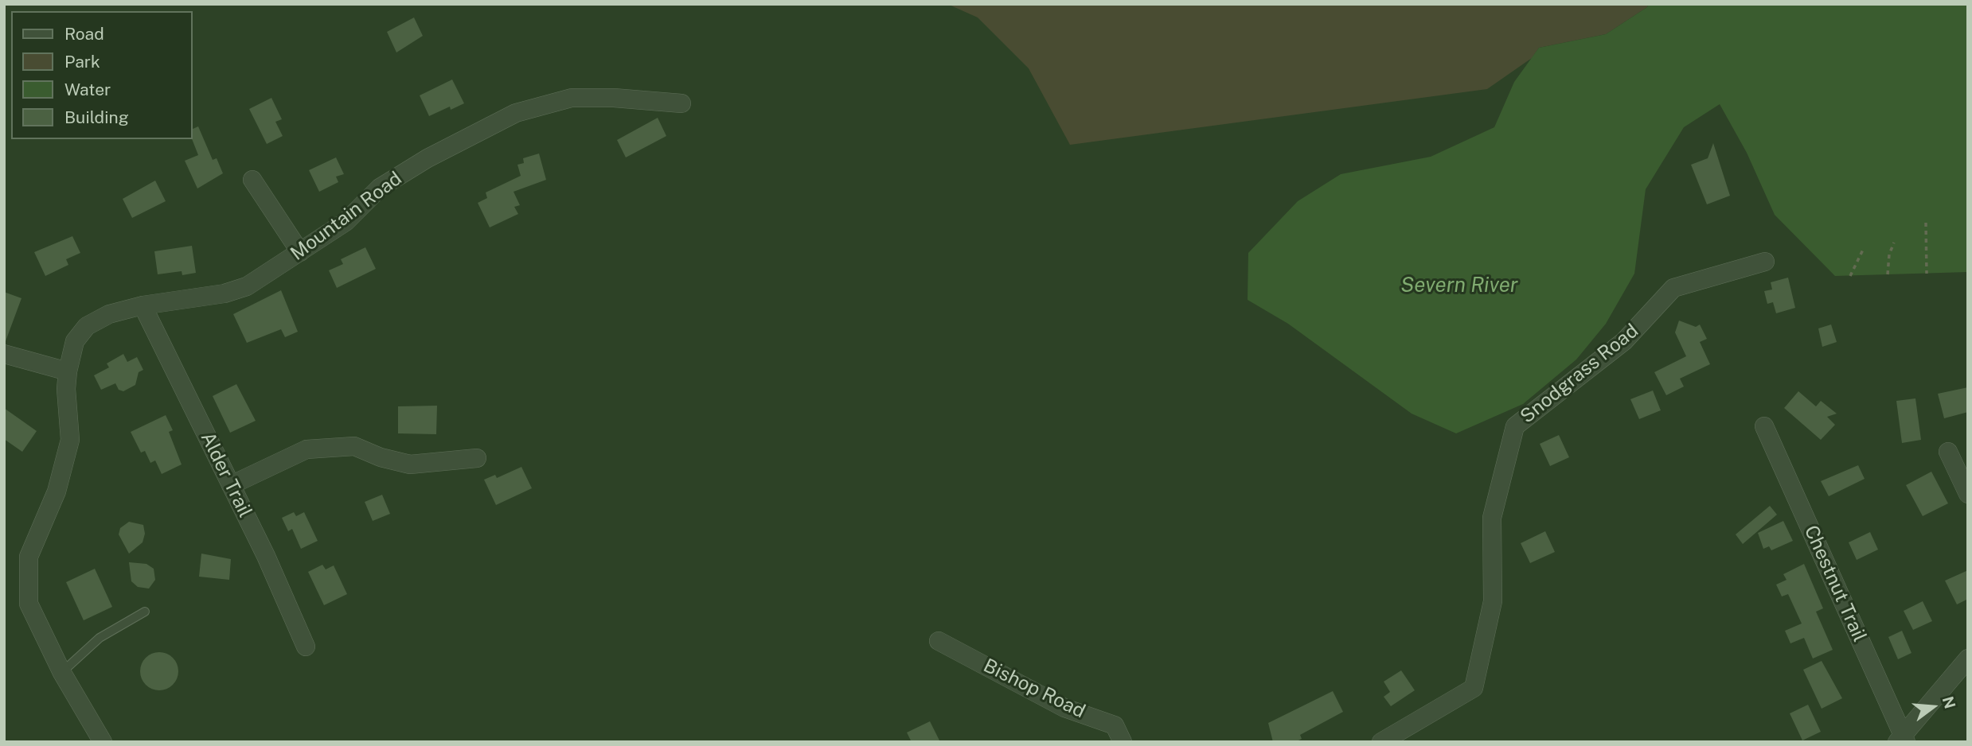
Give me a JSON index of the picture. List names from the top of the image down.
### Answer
{
  "streets": {
    "street": [
      "Mountain Road",
      "Snodgrass Road",
      "Alder Trail",
      "Chestnut Trail",
      "Bishop Road"
    ]
  },
  "crossings": [
    ["Mountain Road", "Alder Trail"]
  ],
  "water": ["Severn River"],
  "legend": [
    "Road",
    "Park",
    "Water",
    "Building"
  ],
  "north": "right"
}
